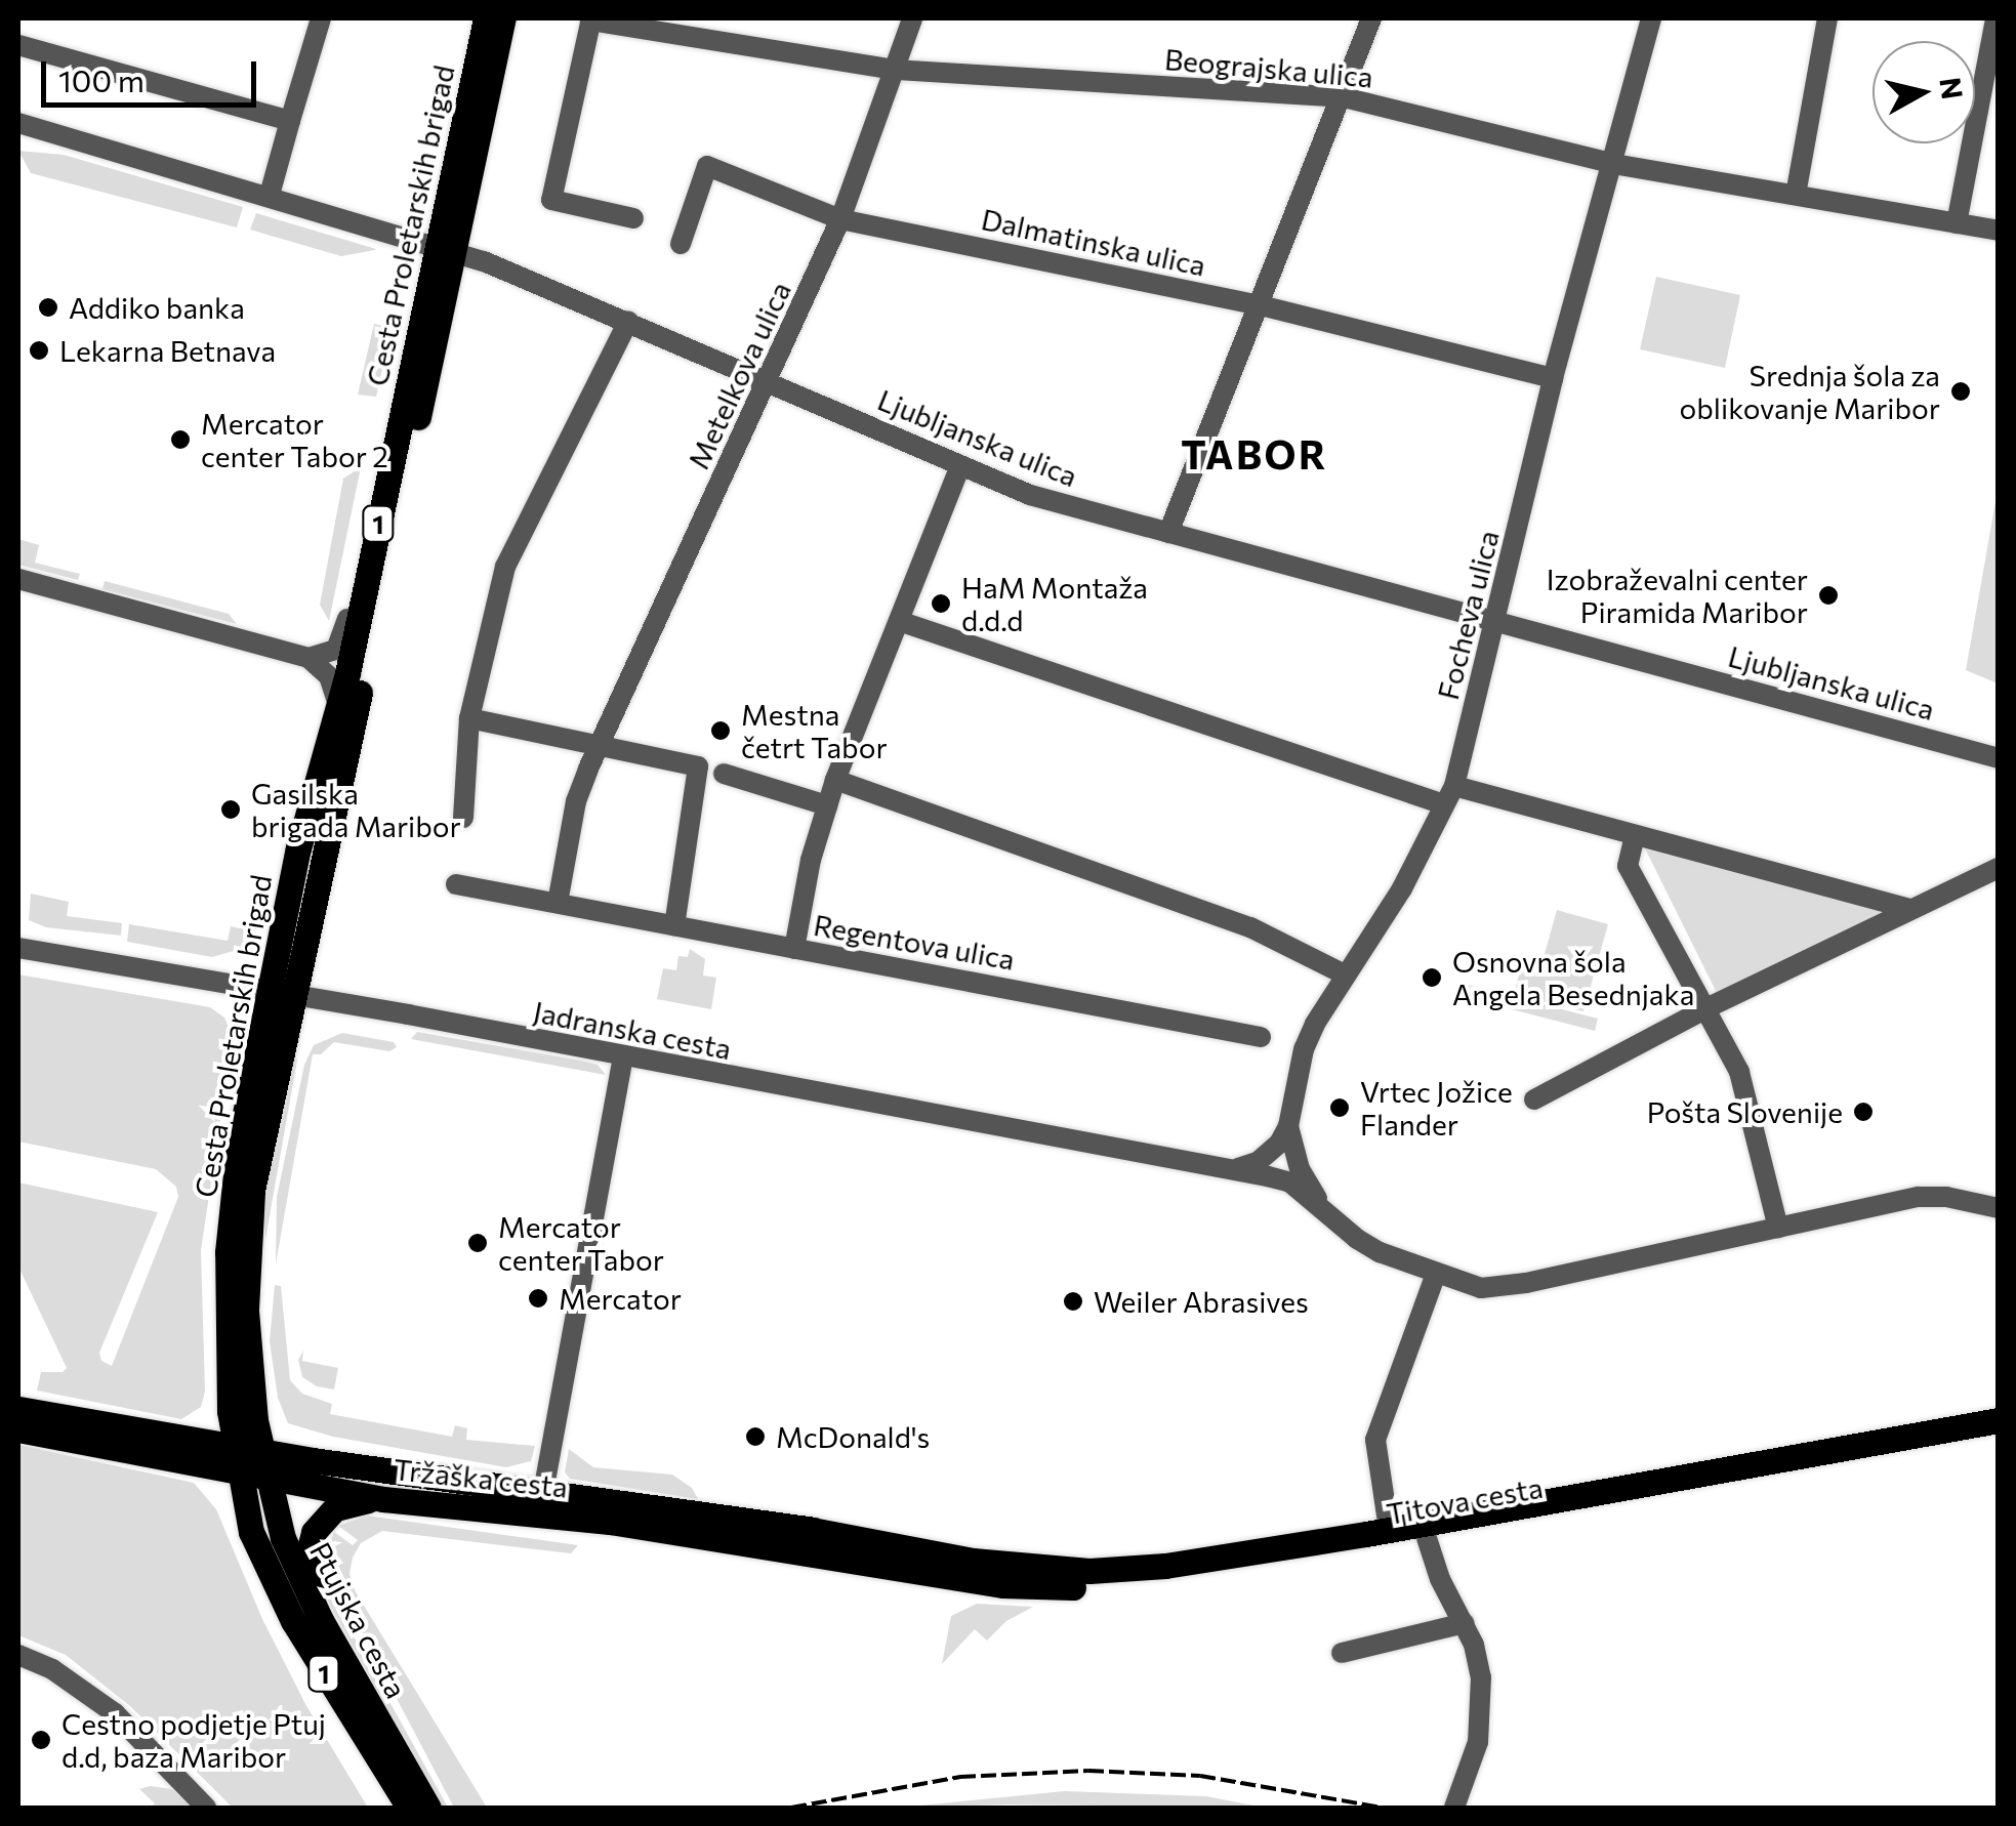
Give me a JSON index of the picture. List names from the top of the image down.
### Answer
{
  "streets": {
    "main road": [
      "Cesta Proletarskih brigad",
      "1",
      "Tržaška cesta",
      "Titova cesta",
      "Ptujska cesta"
    ],
    "street": [
      "Beograjska ulica",
      "Dalmatinska ulica",
      "Metelkova ulica",
      "Ljubljanska ulica",
      "Focheva ulica",
      "Regentova ulica",
      "Jadranska cesta"
    ]
  },
  "crossings": [
    ["Beograjska ulica", "Metelkova ulica"],
    ["Beograjska ulica", "Focheva ulica"],
    ["Cesta Proletarskih brigad", "Ljubljanska ulica"],
    ["Cesta Proletarskih brigad", "Jadranska cesta"],
    ["Cesta Proletarskih brigad", "Tržaška cesta"],
    ["Cesta Proletarskih brigad", "Ptujska cesta"],
    ["Dalmatinska ulica", "Metelkova ulica"],
    ["Dalmatinska ulica", "Focheva ulica"],
    ["Metelkova ulica", "Ljubljanska ulica"],
    ["Metelkova ulica", "Regentova ulica"],
    ["Ljubljanska ulica", "Focheva ulica"],
    ["Jadranska cesta", "Tržaška cesta"],
    ["Tržaška cesta", "Titova cesta"],
    ["Tržaška cesta", "Ptujska cesta"]
  ],
  "districts": ["TABOR"],
  "places": [
    "Addiko banka",
    "Lekarna Betnava",
    "Srednja šola za oblikovanje Maribor",
    "Mercator center Tabor 2",
    "Izobraževalni center Piramida Maribor",
    "HaM Montaža d.d.d",
    "Mestna četrt Tabor",
    "Gasilska brigada Maribor",
    "Osnovna šola Angela Besednjaka",
    "Vrtec Jožice Flander",
    "Pošta Slovenije",
    "Mercator center Tabor",
    "Mercator",
    "Weiler Abrasives",
    "McDonald's",
    "Cestno podjetje Ptuj d.d, baza Maribor"
  ],
  "scale_bar": "100 m",
  "north": "right"
}
